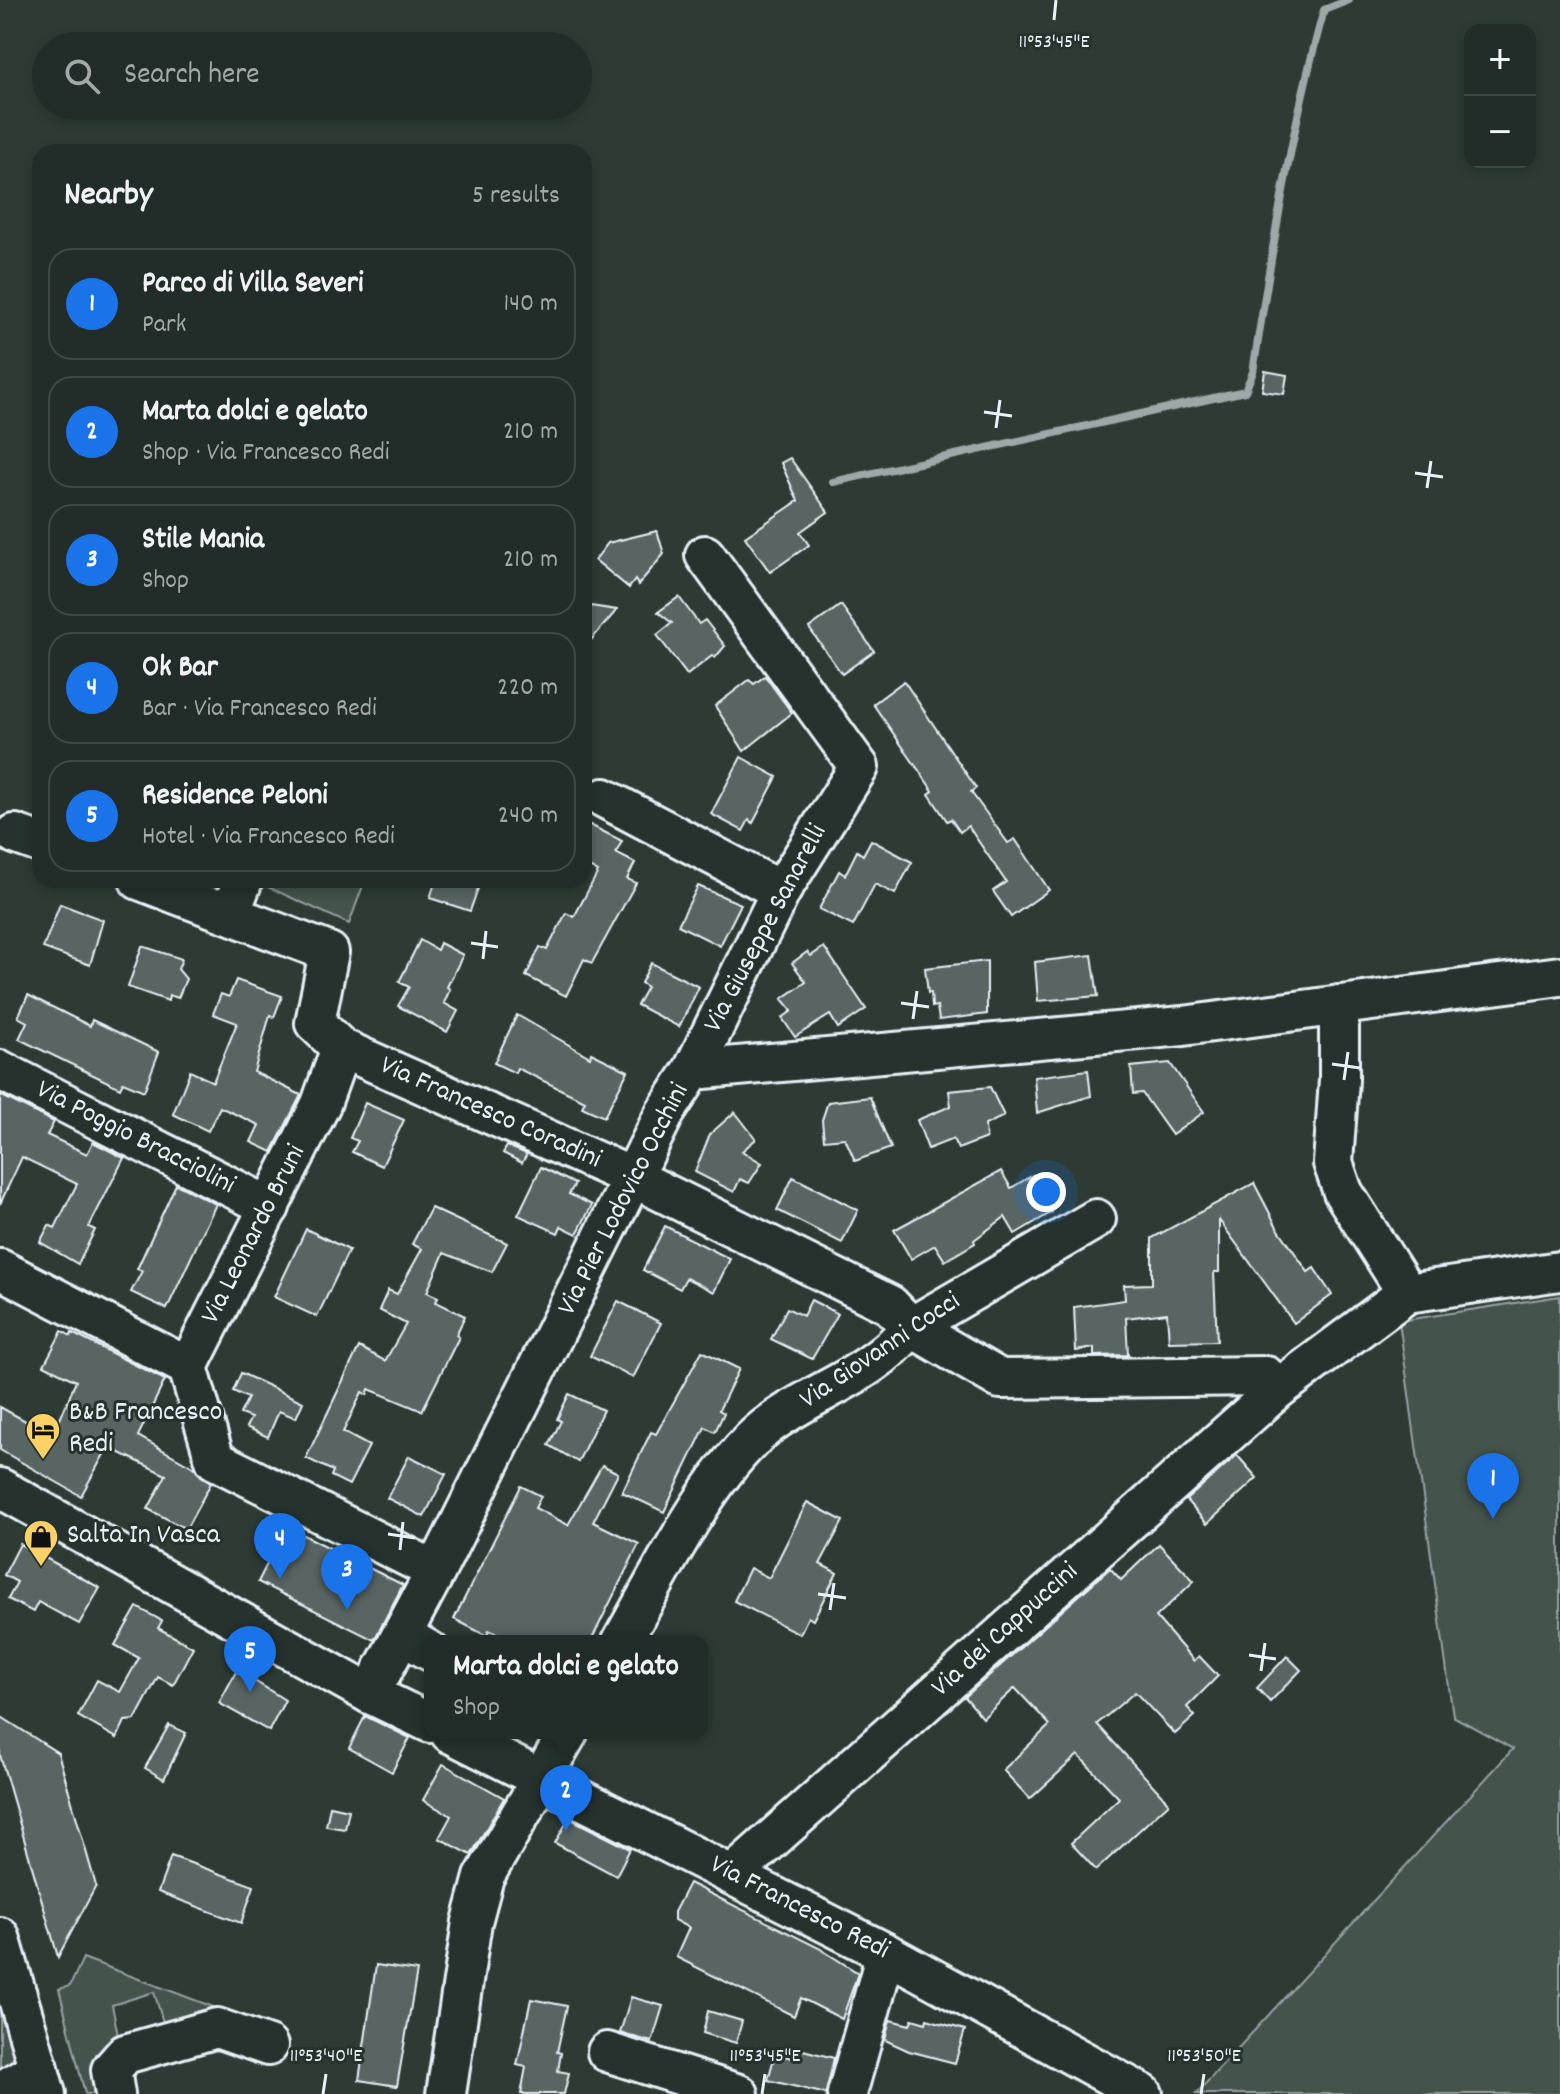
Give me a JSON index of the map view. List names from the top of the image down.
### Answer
{
  "streets": {
    "street": [
      "Via Giuseppe Sanarelli",
      "Via Francesco Coradini",
      "Via Poggio Bracciolini",
      "Via Pier Lodovico Occhini",
      "Via Leonardo Bruni",
      "Via Giovanni Cocci",
      "Via dei Cappuccini",
      "Via Francesco Redi"
    ]
  },
  "crossings": [
    ["Via Giuseppe Sanarelli", "Via Pier Lodovico Occhini"],
    ["Via Francesco Coradini", "Via Pier Lodovico Occhini"],
    ["Via Francesco Coradini", "Via Leonardo Bruni"],
    ["Via Francesco Coradini", "Via Giovanni Cocci"],
    ["Via Poggio Bracciolini", "Via Leonardo Bruni"],
    ["Via dei Cappuccini", "Via Francesco Redi"]
  ],
  "places": {
    "hotel": ["B&B Francesco Redi"],
    "shop": ["Salta In Vasca"]
  },
  "page": {
    "map_buttons": ["+", "−"],
    "search": "Search here",
    "heading": ["Nearby", "5 results"],
    "list": [
      {
        "mark": "1",
        "name": "Parco di Villa Severi",
        "note": "Park",
        "value": "140 m"
      },
      {
        "mark": "2",
        "name": "Marta dolci e gelato",
        "note": "Shop · Via Francesco Redi",
        "value": "210 m"
      },
      {
        "mark": "3",
        "name": "Stile Mania",
        "note": "Shop",
        "value": "210 m"
      },
      {
        "mark": "4",
        "name": "Ok Bar",
        "note": "Bar · Via Francesco Redi",
        "value": "220 m"
      },
      {
        "mark": "5",
        "name": "Residence Peloni",
        "note": "Hotel · Via Francesco Redi",
        "value": "240 m"
      }
    ],
    "pins": [
      "1",
      "4",
      "3",
      "5",
      "2"
    ],
    "popup": ["Marta dolci e gelato", "Shop"]
  },
  "coordinates": ["11°53'45\"E", "11°53'40\"E", "11°53'50\"E"]
}
